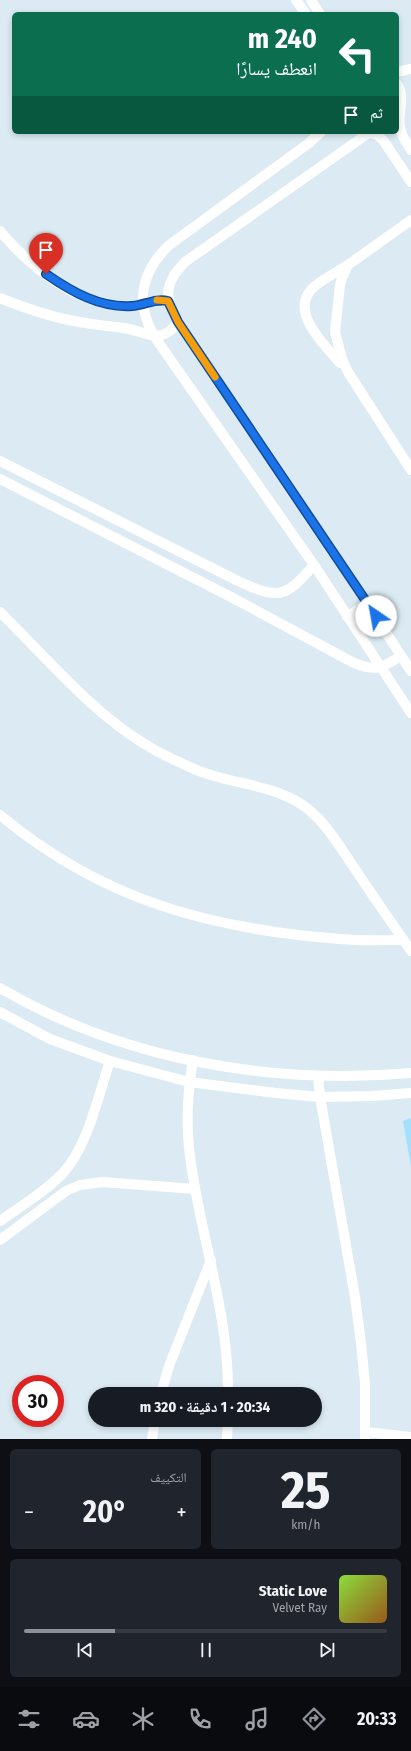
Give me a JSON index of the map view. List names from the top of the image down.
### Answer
{
  "page": {
    "turn": ["240 m", "انعطف يسارًا"],
    "then": "ثم",
    "limit": "30",
    "trip": "20:34 · 1 دقيقة · 320 m",
    "tile": [
      ["25", "km/h"],
      "التكييف"
    ],
    "heat": ["−", "20°", "+"],
    "song": ["Static Love", "Velvet Ray"],
    "tabs": "20:33"
  }
}
